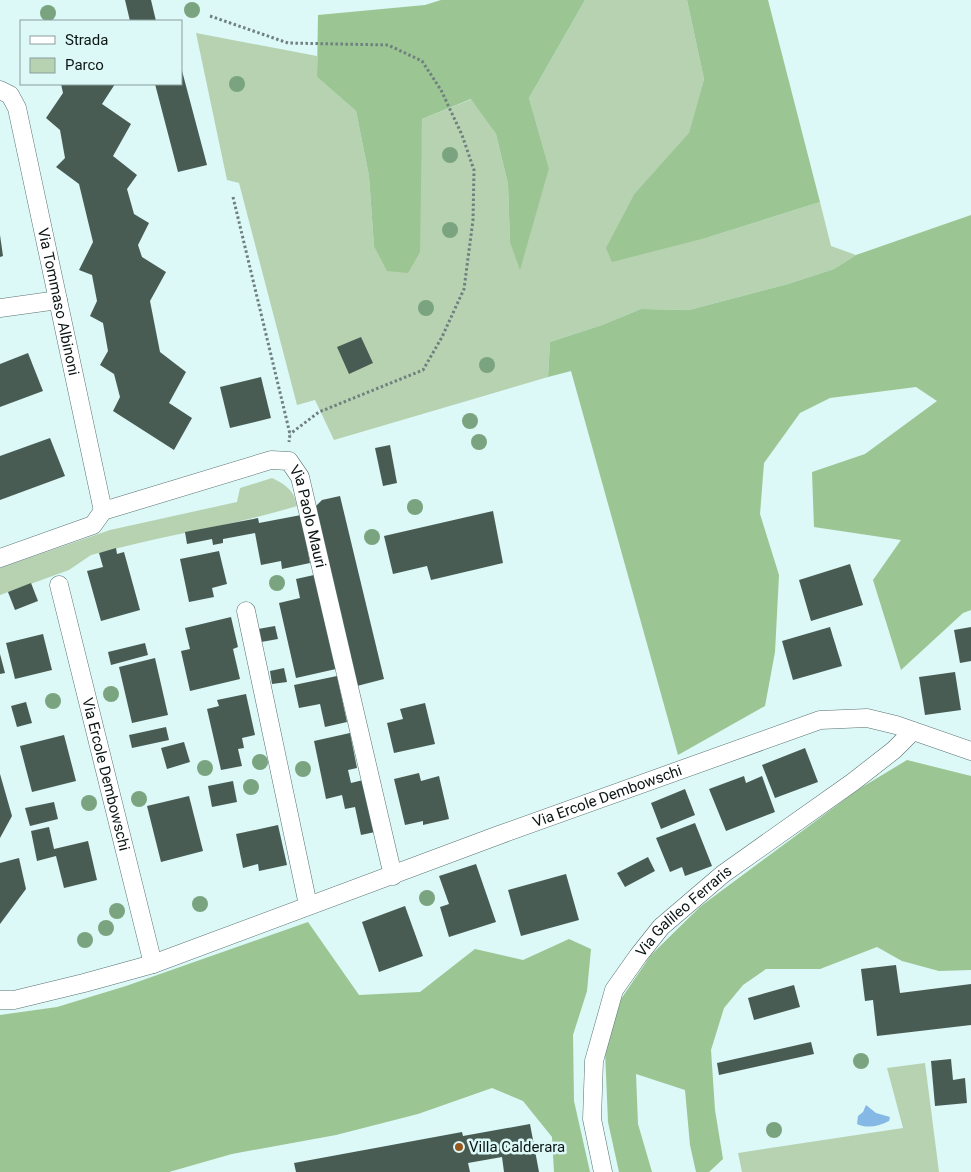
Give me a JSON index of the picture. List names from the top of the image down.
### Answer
{
  "streets": {
    "street": [
      "Via Tommaso Albinoni",
      "Via Paolo Mauri",
      "Via Ercole Dembowschi",
      "Via Galileo Ferraris"
    ]
  },
  "crossings": [
    ["Via Tommaso Albinoni", "Via Paolo Mauri"],
    ["Via Paolo Mauri", "Via Ercole Dembowschi"],
    ["Via Ercole Dembowschi", "Via Galileo Ferraris"]
  ],
  "places": ["Villa Calderara"],
  "legend": ["Strada", "Parco"]
}
